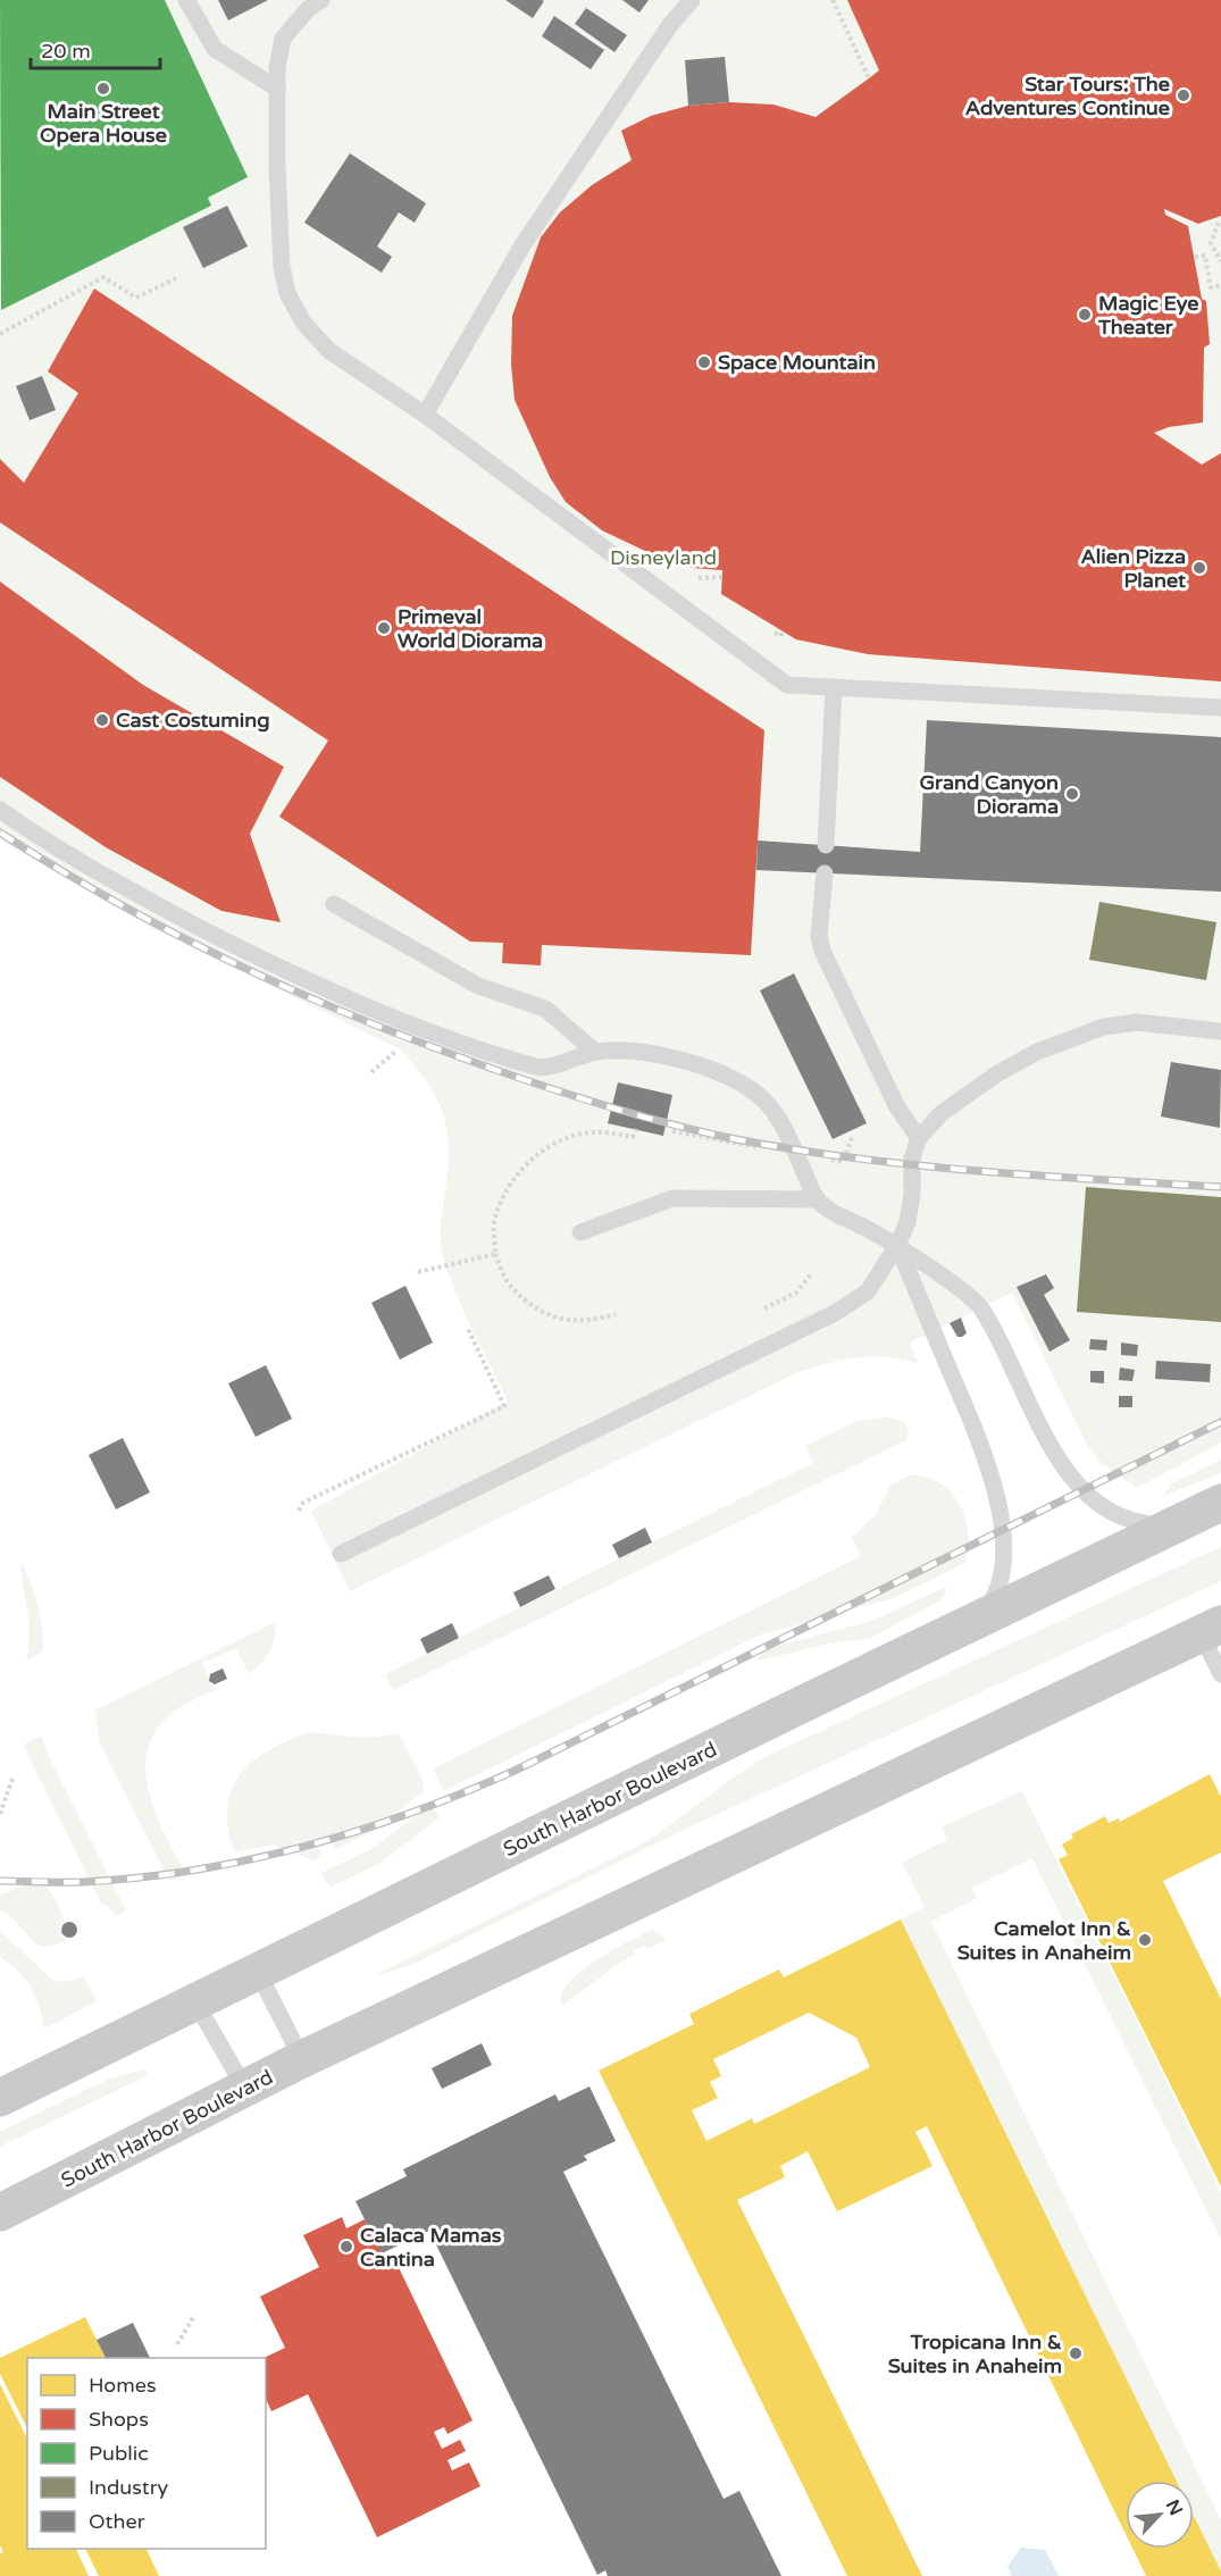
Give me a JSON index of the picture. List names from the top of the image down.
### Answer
{
  "streets": {
    "main road": ["South Harbor Boulevard"]
  },
  "parks": ["Disneyland"],
  "places": [
    "Main Street Opera House",
    "Star Tours: The Adventures Continue",
    "Magic Eye Theater",
    "Space Mountain",
    "Alien Pizza Planet",
    "Primeval World Diorama",
    "Cast Costuming",
    "Grand Canyon Diorama",
    "Camelot Inn & Suites in Anaheim",
    "Calaca Mamas Cantina",
    "Tropicana Inn & Suites in Anaheim"
  ],
  "legend": [
    "Homes",
    "Shops",
    "Public",
    "Industry",
    "Other"
  ],
  "scale_bar": "20 m",
  "north": "top right"
}
